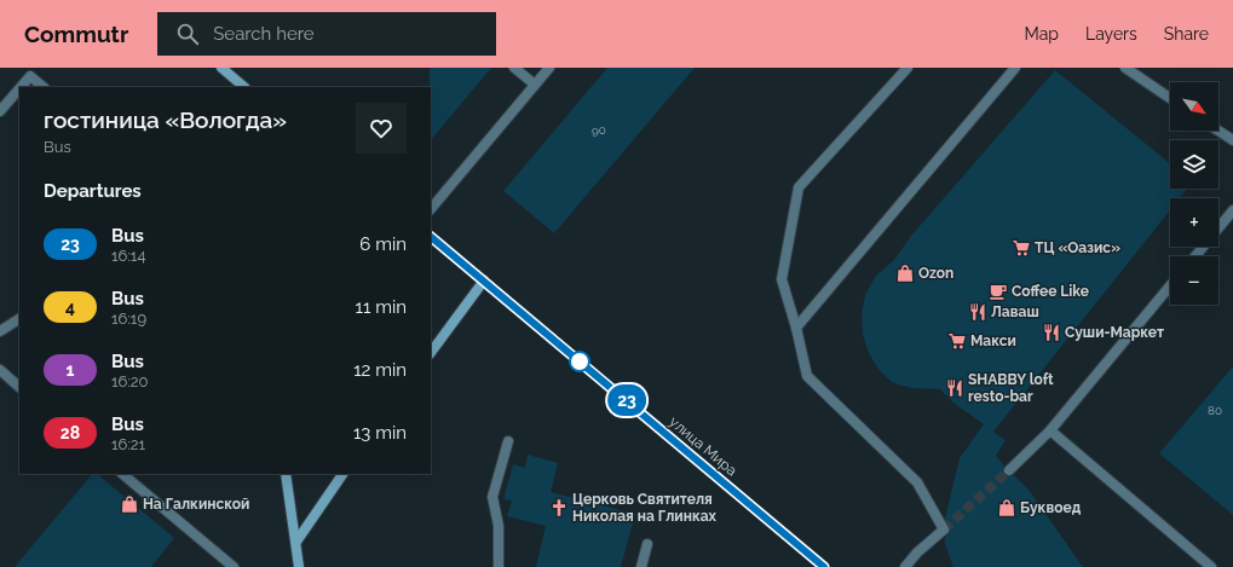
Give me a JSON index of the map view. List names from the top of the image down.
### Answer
{
  "streets": {
    "main road": ["улица Мира"]
  },
  "places": {
    "supermarket": ["ТЦ «Оазис»", "Макси"],
    "shop": ["Ozon", "На Галкинской", "Буквоед"],
    "cafe": ["Coffee Like"],
    "restaurant": ["Лаваш", "Суши-Маркет", "SHABBY loft resto-bar"],
    "church": ["Церковь Святителя Николая на Глинках"]
  },
  "lines": ["bus line 23"],
  "house_numbers": ["90", "80"],
  "north": "bottom right",
  "page": {
    "header": "Commutr",
    "search": "Search here",
    "nav": ["Map", "Layers", "Share"],
    "on_map": "23",
    "map_buttons": ["+", "−"],
    "heading": [
      ["гостиница «Вологда»", "Bus"],
      "Departures"
    ],
    "list": [
      {
        "mark": "23",
        "name": "Bus",
        "note": "16:14",
        "value": "6 min"
      },
      {
        "mark": "4",
        "name": "Bus",
        "note": "16:19",
        "value": "11 min"
      },
      {
        "mark": "1",
        "name": "Bus",
        "note": "16:20",
        "value": "12 min"
      },
      {
        "mark": "28",
        "name": "Bus",
        "note": "16:21",
        "value": "13 min"
      }
    ]
  }
}
